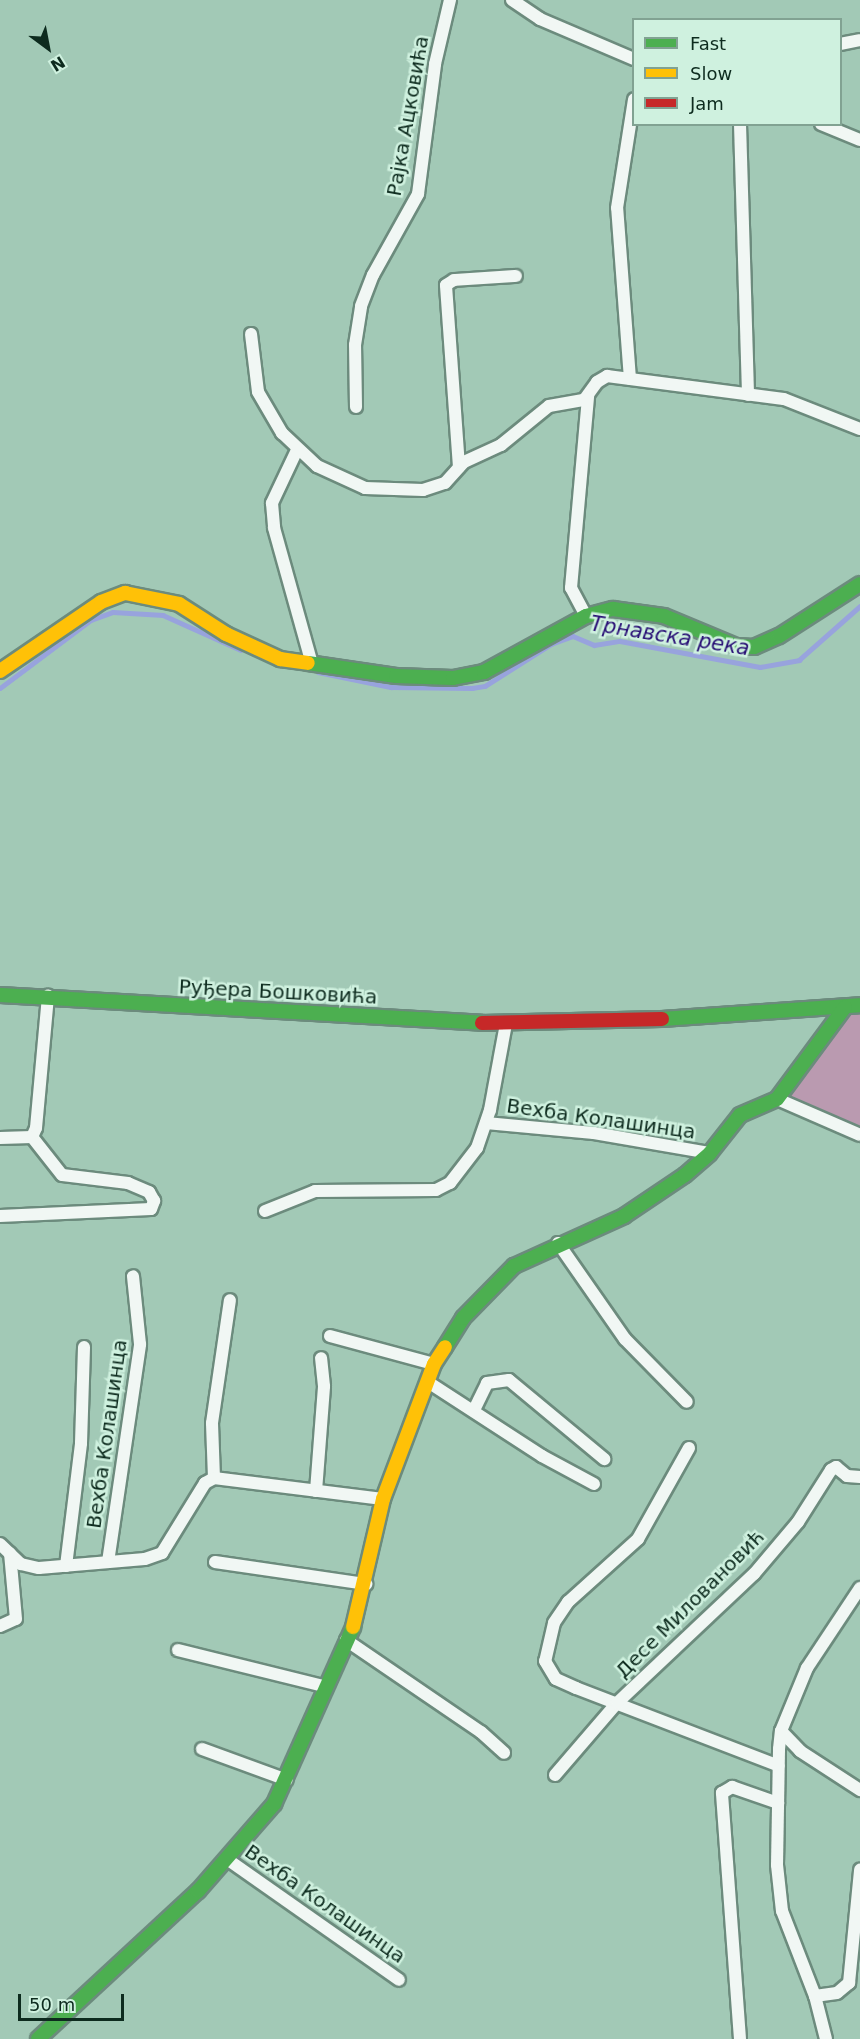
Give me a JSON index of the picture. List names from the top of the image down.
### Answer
{
  "streets": {
    "street": [
      "Рајка Ацковића",
      "Руђера Бошковића",
      "Вехба Колашинца",
      "Десе Миловановић"
    ]
  },
  "water": ["Трнавска река"],
  "legend": ["Fast", "Slow", "Jam"],
  "scale_bar": "50 m",
  "north": "bottom right"
}
